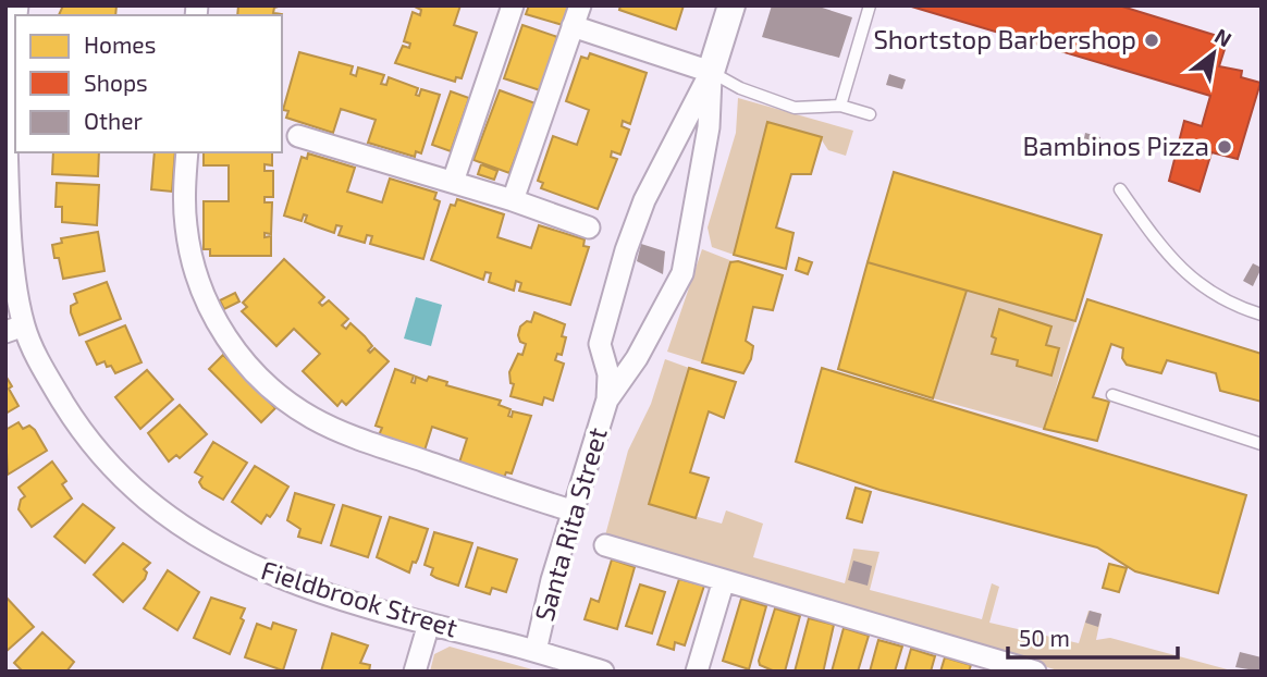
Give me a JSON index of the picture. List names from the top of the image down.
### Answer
{
  "streets": {
    "street": ["Santa Rita Street", "Fieldbrook Street"]
  },
  "crossings": [
    ["Santa Rita Street", "Fieldbrook Street"]
  ],
  "places": ["Shortstop Barbershop", "Bambinos Pizza"],
  "legend": ["Homes", "Shops", "Other"],
  "scale_bar": "50 m",
  "north": "top right"
}
